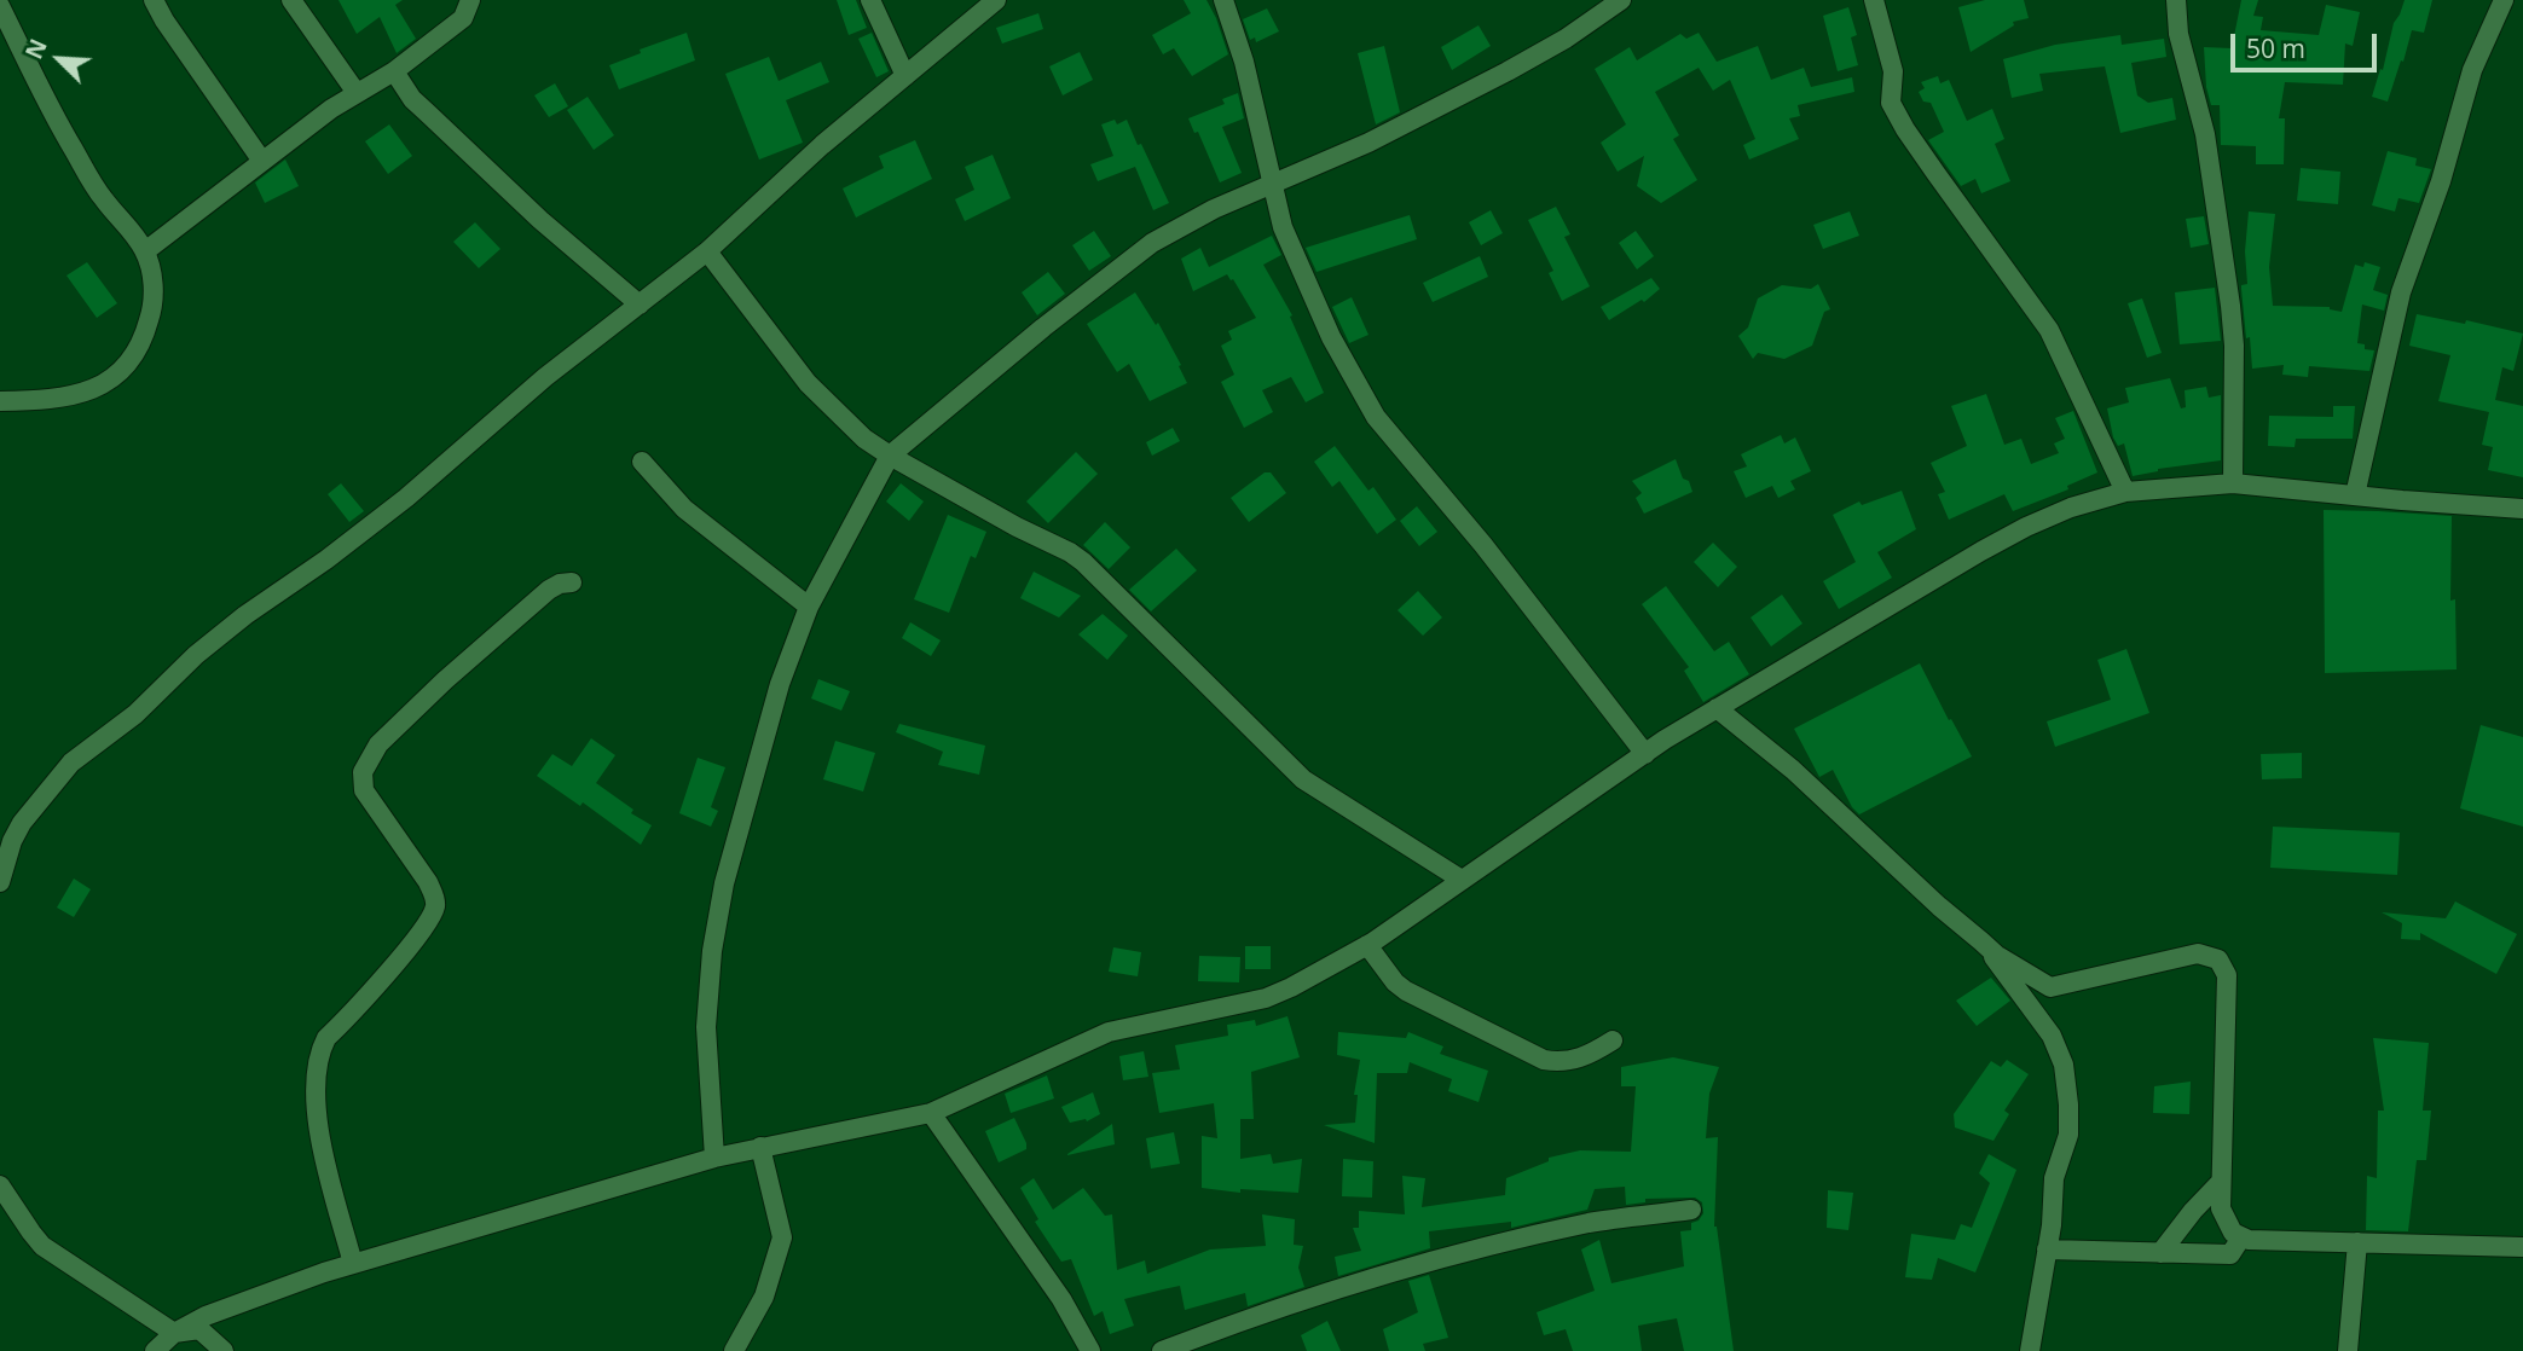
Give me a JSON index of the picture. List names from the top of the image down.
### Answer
{
  "scale_bar": "50 m",
  "north": "top left"
}
